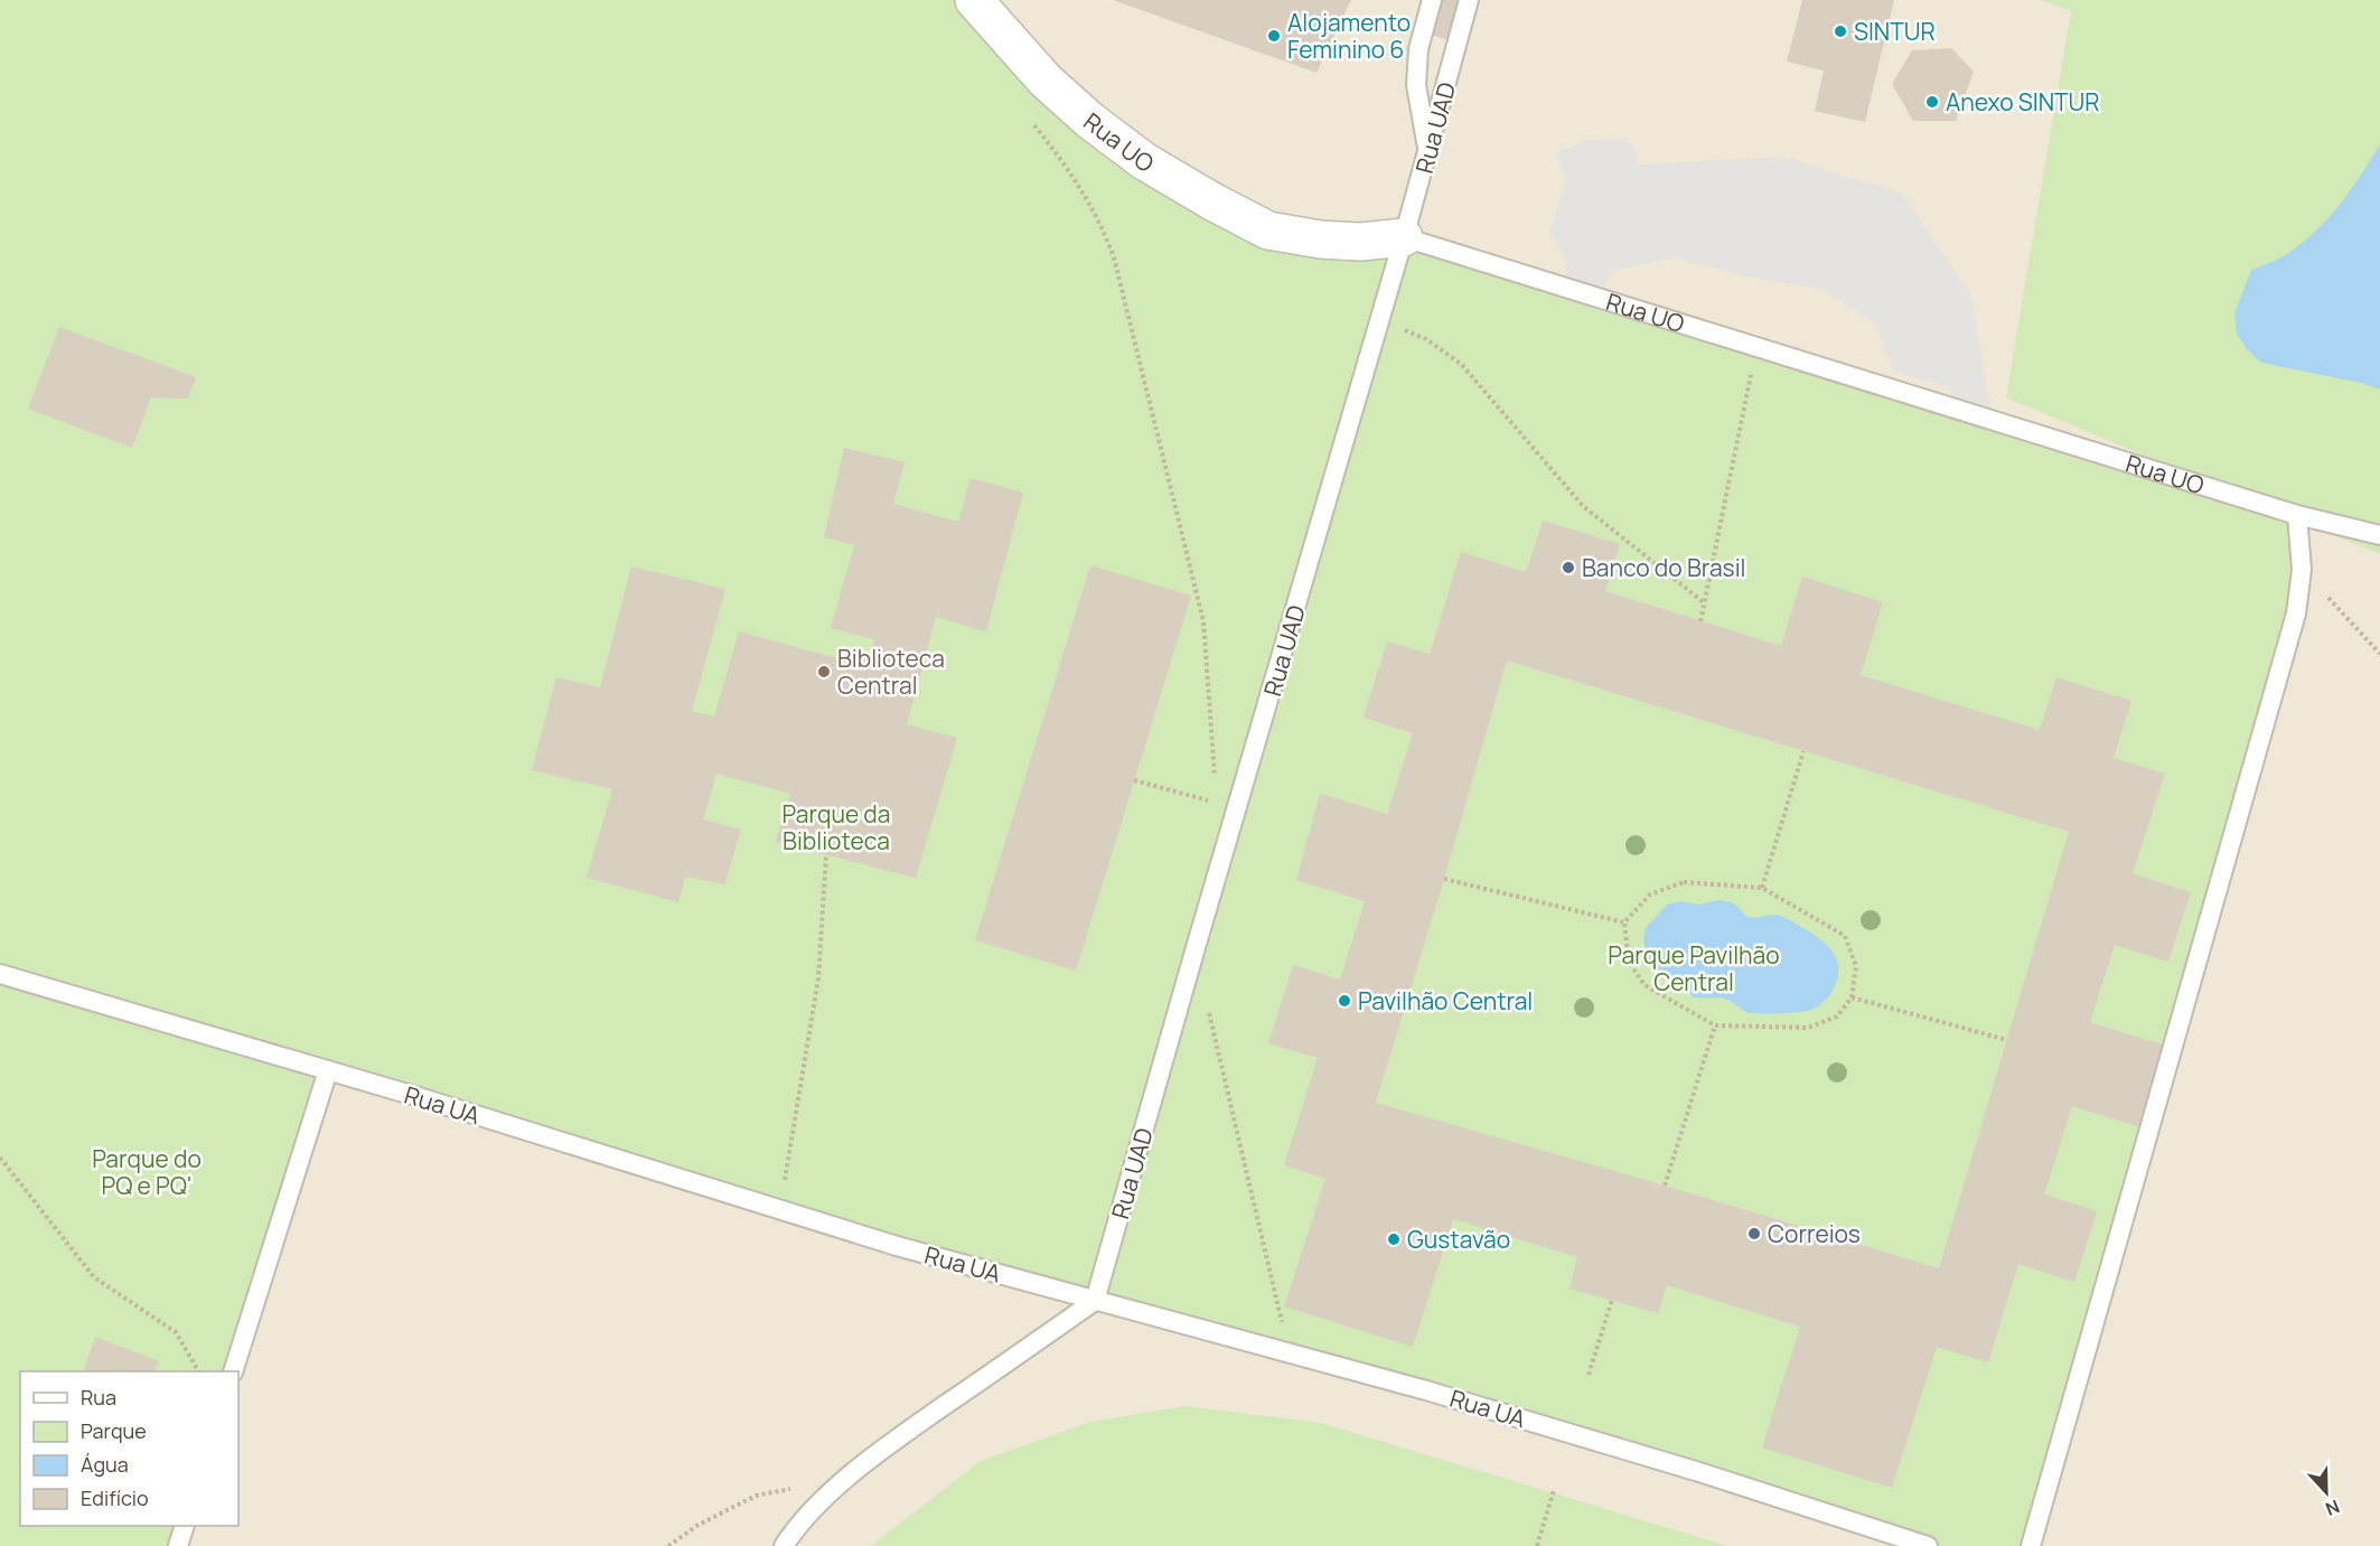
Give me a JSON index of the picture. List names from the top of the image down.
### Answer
{
  "streets": {
    "street": ["Rua UO"],
    "lane": ["Rua UAD", "Rua UA"]
  },
  "crossings": [
    ["Rua UAD", "Rua UO"],
    ["Rua UAD", "Rua UA"]
  ],
  "parks": ["Parque da Biblioteca", "Parque Pavilhão Central", "Parque do PQ e PQ'"],
  "places": [
    "SINTUR",
    "Alojamento Feminino 6",
    "Anexo SINTUR",
    "Banco do Brasil",
    "Biblioteca Central",
    "Pavilhão Central",
    "Correios",
    "Gustavão"
  ],
  "legend": [
    "Rua",
    "Parque",
    "Água",
    "Edifício"
  ],
  "north": "bottom"
}
